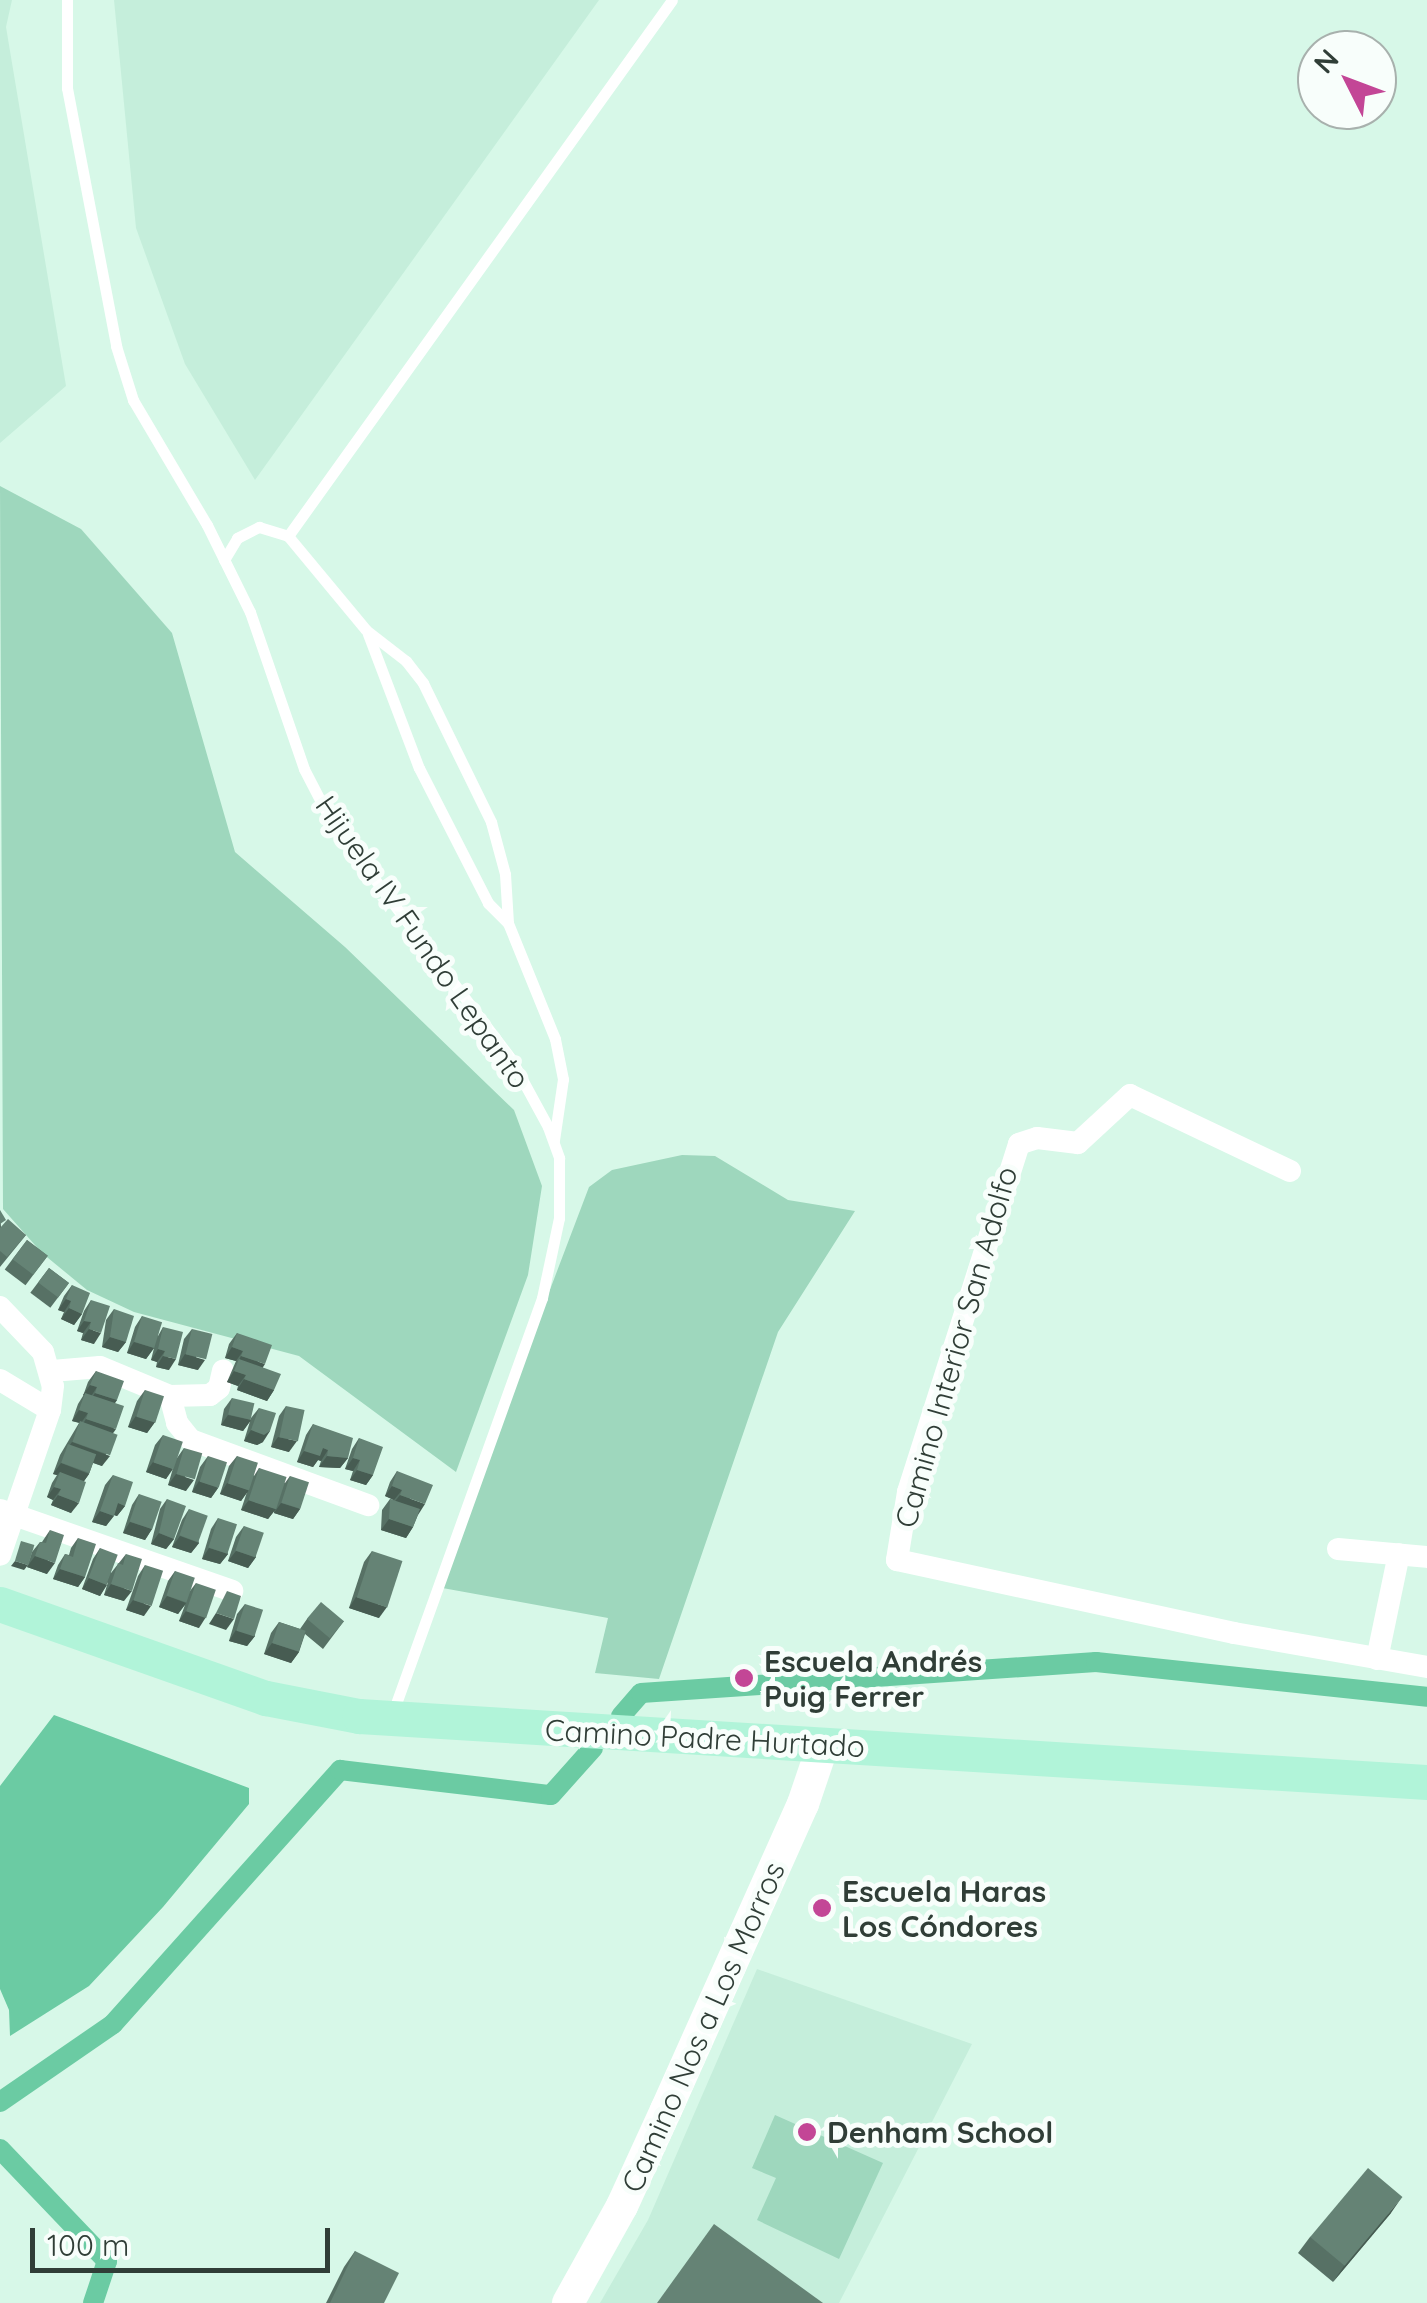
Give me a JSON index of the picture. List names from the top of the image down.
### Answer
{
  "streets": {
    "main road": ["Camino Padre Hurtado", "Camino Nos a Los Morros"],
    "street": ["Camino Interior San Adolfo"],
    "lane": ["Hijuela IV Fundo Lepanto"]
  },
  "crossings": [
    ["Hijuela IV Fundo Lepanto", "Camino Padre Hurtado"],
    ["Camino Padre Hurtado", "Camino Nos a Los Morros"]
  ],
  "places": ["Escuela Andrés Puig Ferrer", "Escuela Haras Los Cóndores", "Denham School"],
  "scale_bar": "100 m",
  "north": "top left"
}
